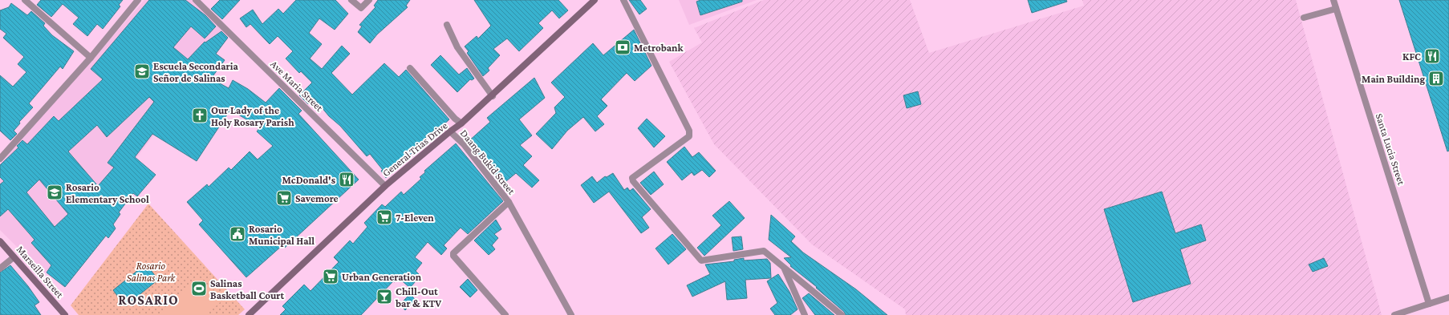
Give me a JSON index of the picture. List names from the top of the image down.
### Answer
{
  "streets": {
    "main road": ["General Trias Drive", "Marseilla Street"],
    "street": ["Ave Maria Street", "Santa Lucia Street", "Daang Bukid Street"]
  },
  "crossings": [
    ["Ave Maria Street", "General Trias Drive"],
    ["General Trias Drive", "Daang Bukid Street"]
  ],
  "districts": ["ROSARIO"],
  "parks": ["Rosario Salinas Park"],
  "places": {
    "bank": ["Metrobank"],
    "restaurant": ["KFC", "McDonald's"],
    "school or university": ["Escuela Secondaria Señor de Salinas", "Rosario Elementary School"],
    "building": ["Main Building"],
    "church": ["Our Lady of the Holy Rosary Parish"],
    "supermarket": ["Savemore", "7-Eleven", "Urban Generation"],
    "public building": ["Rosario Municipal Hall"],
    "sports": ["Salinas Basketball Court"],
    "bar": ["Chill-Out bar & KTV"]
  }
}
